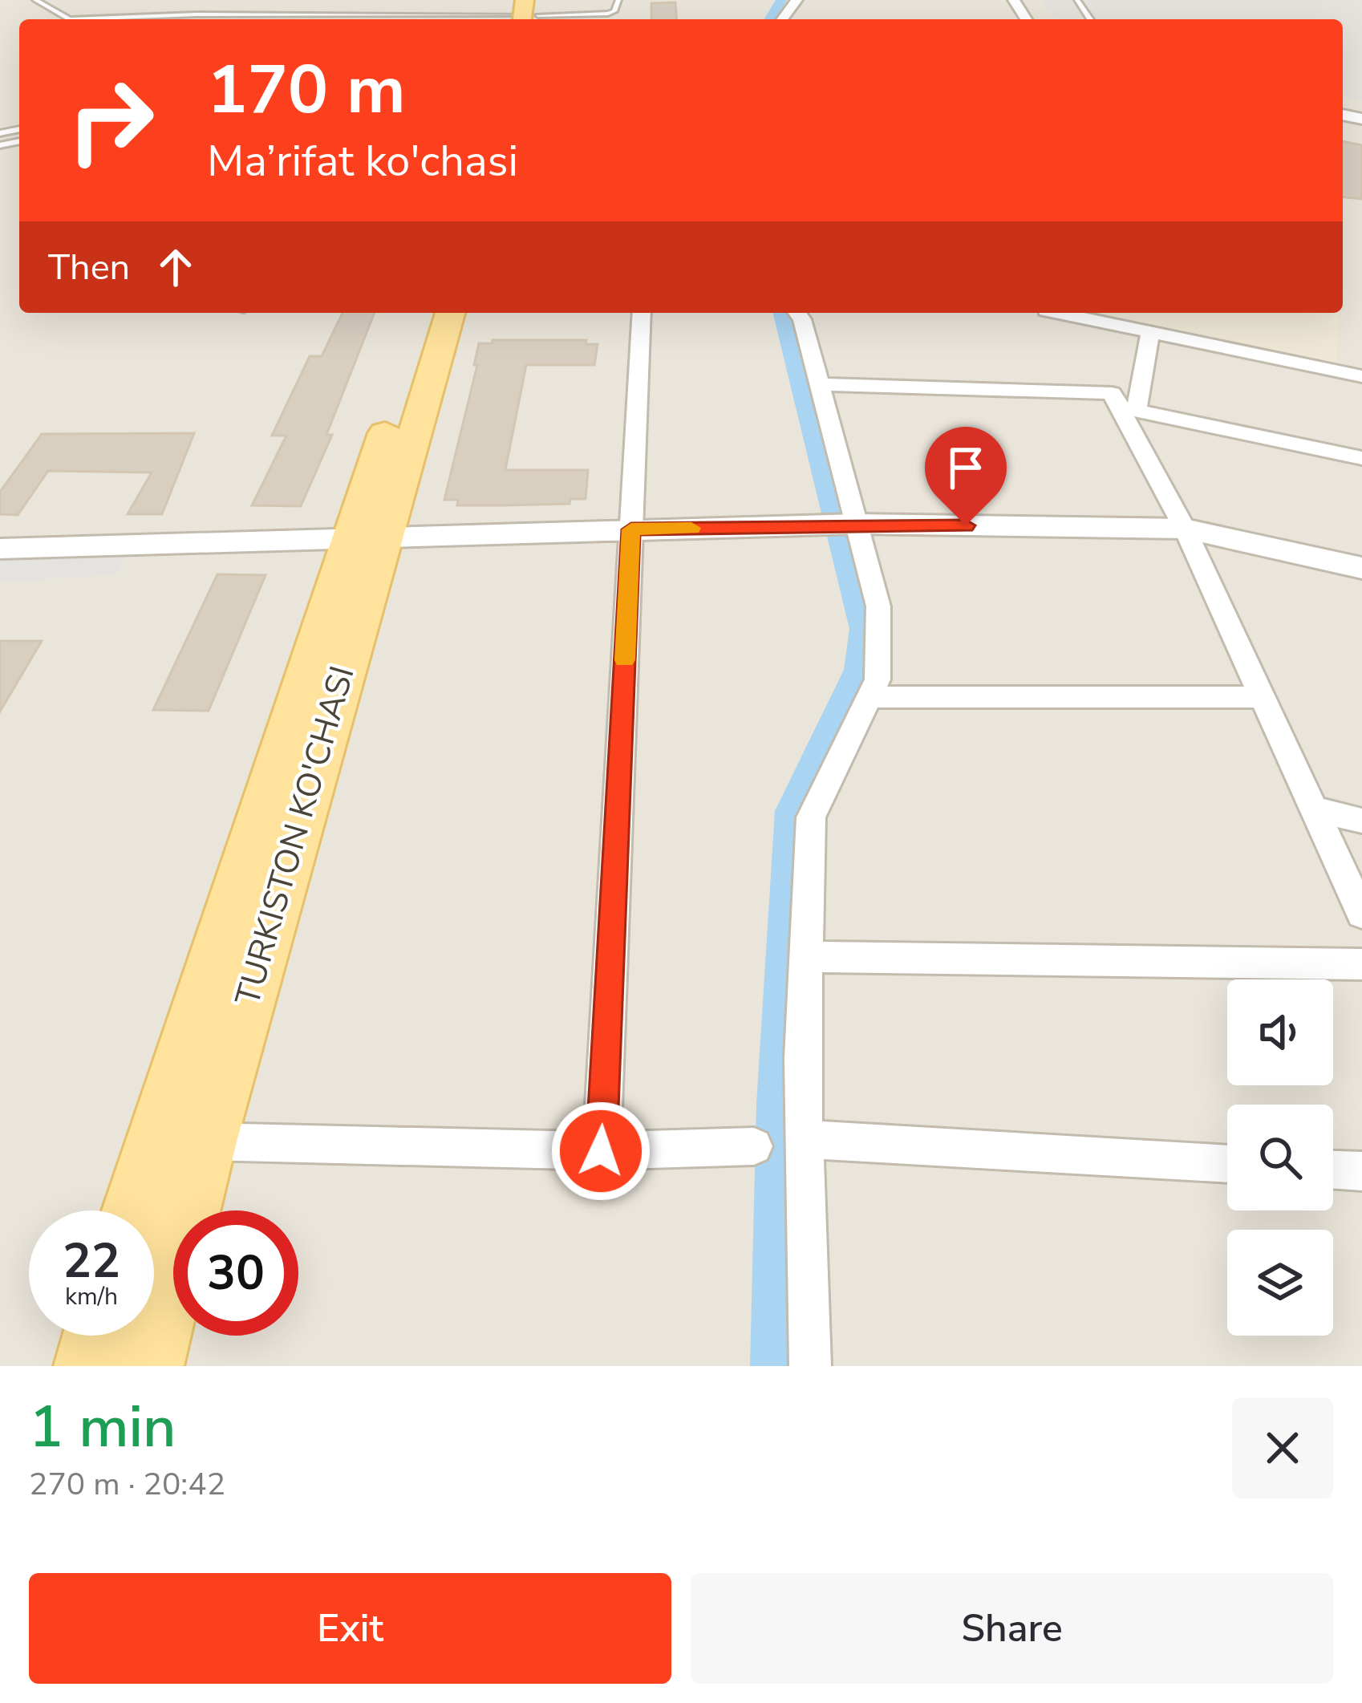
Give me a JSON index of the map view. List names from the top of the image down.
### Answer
{
  "streets": {
    "main road": ["TURKISTON KO'CHASI"]
  },
  "page": {
    "turn": ["170 m", "Ma’rifat ko'chasi"],
    "then": "Then",
    "speed": "22 km/h",
    "limit": "30",
    "heading": ["1 min", "270 m · 20:42"],
    "buttons": ["Exit", "Share"]
  }
}
